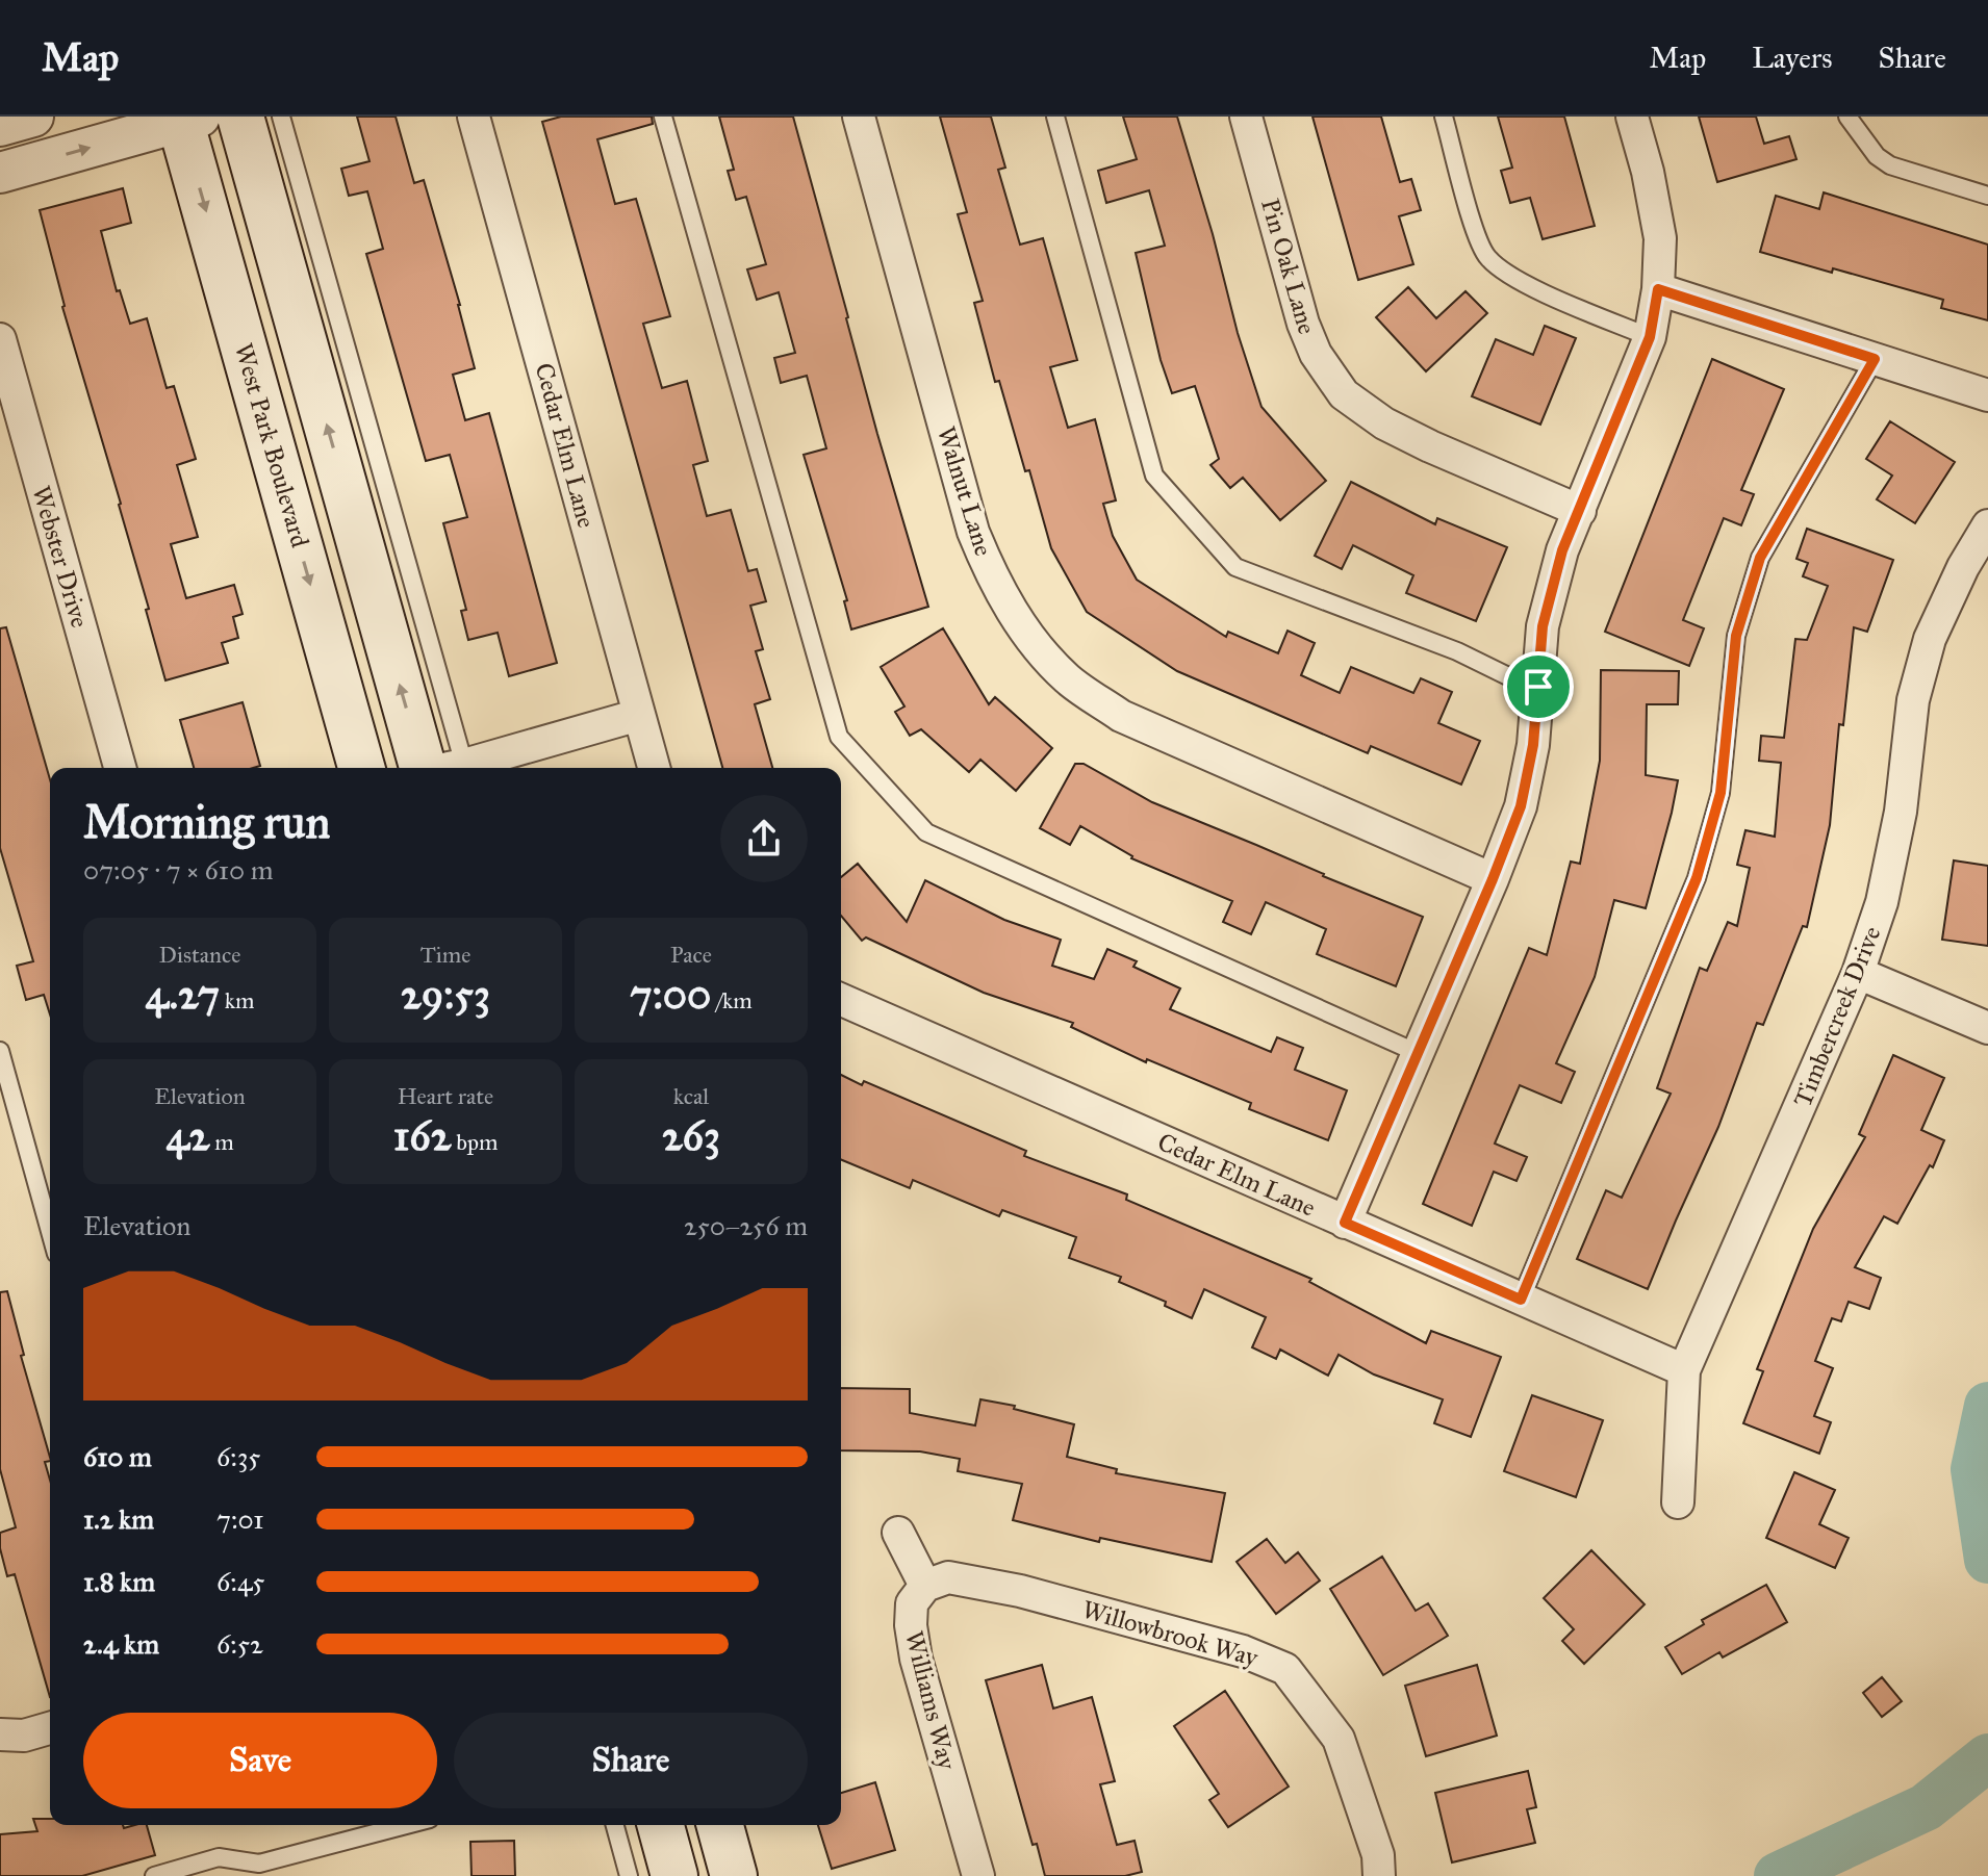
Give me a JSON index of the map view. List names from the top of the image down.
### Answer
{
  "streets": {
    "main road": ["West Park Boulevard"],
    "street": [
      "Pin Oak Lane",
      "Cedar Elm Lane",
      "Walnut Lane",
      "Webster Drive",
      "Timbercreek Drive",
      "Willowbrook Way",
      "Williams Way"
    ]
  },
  "crossings": [
    ["Cedar Elm Lane", "Timbercreek Drive"],
    ["Willowbrook Way", "Williams Way"]
  ],
  "page": {
    "header": "Map",
    "nav": ["Map", "Layers", "Share"],
    "heading": ["Morning run", "07:05 · 7 × 610 m"],
    "stats": [
      ["Distance", "4.27 km"],
      ["Time", "29:53"],
      ["Pace", "7:00 /km"],
      ["Elevation", "42 m"],
      ["Heart rate", "162 bpm"],
      ["kcal", "263"]
    ],
    "chart": ["Elevation", "250–256 m"],
    "list": [
      {
        "name": "610 m",
        "note": "6:35"
      },
      {
        "name": "1.2 km",
        "note": "7:01"
      },
      {
        "name": "1.8 km",
        "note": "6:45"
      },
      {
        "name": "2.4 km",
        "note": "6:52"
      }
    ],
    "buttons": ["Save", "Share"]
  }
}
